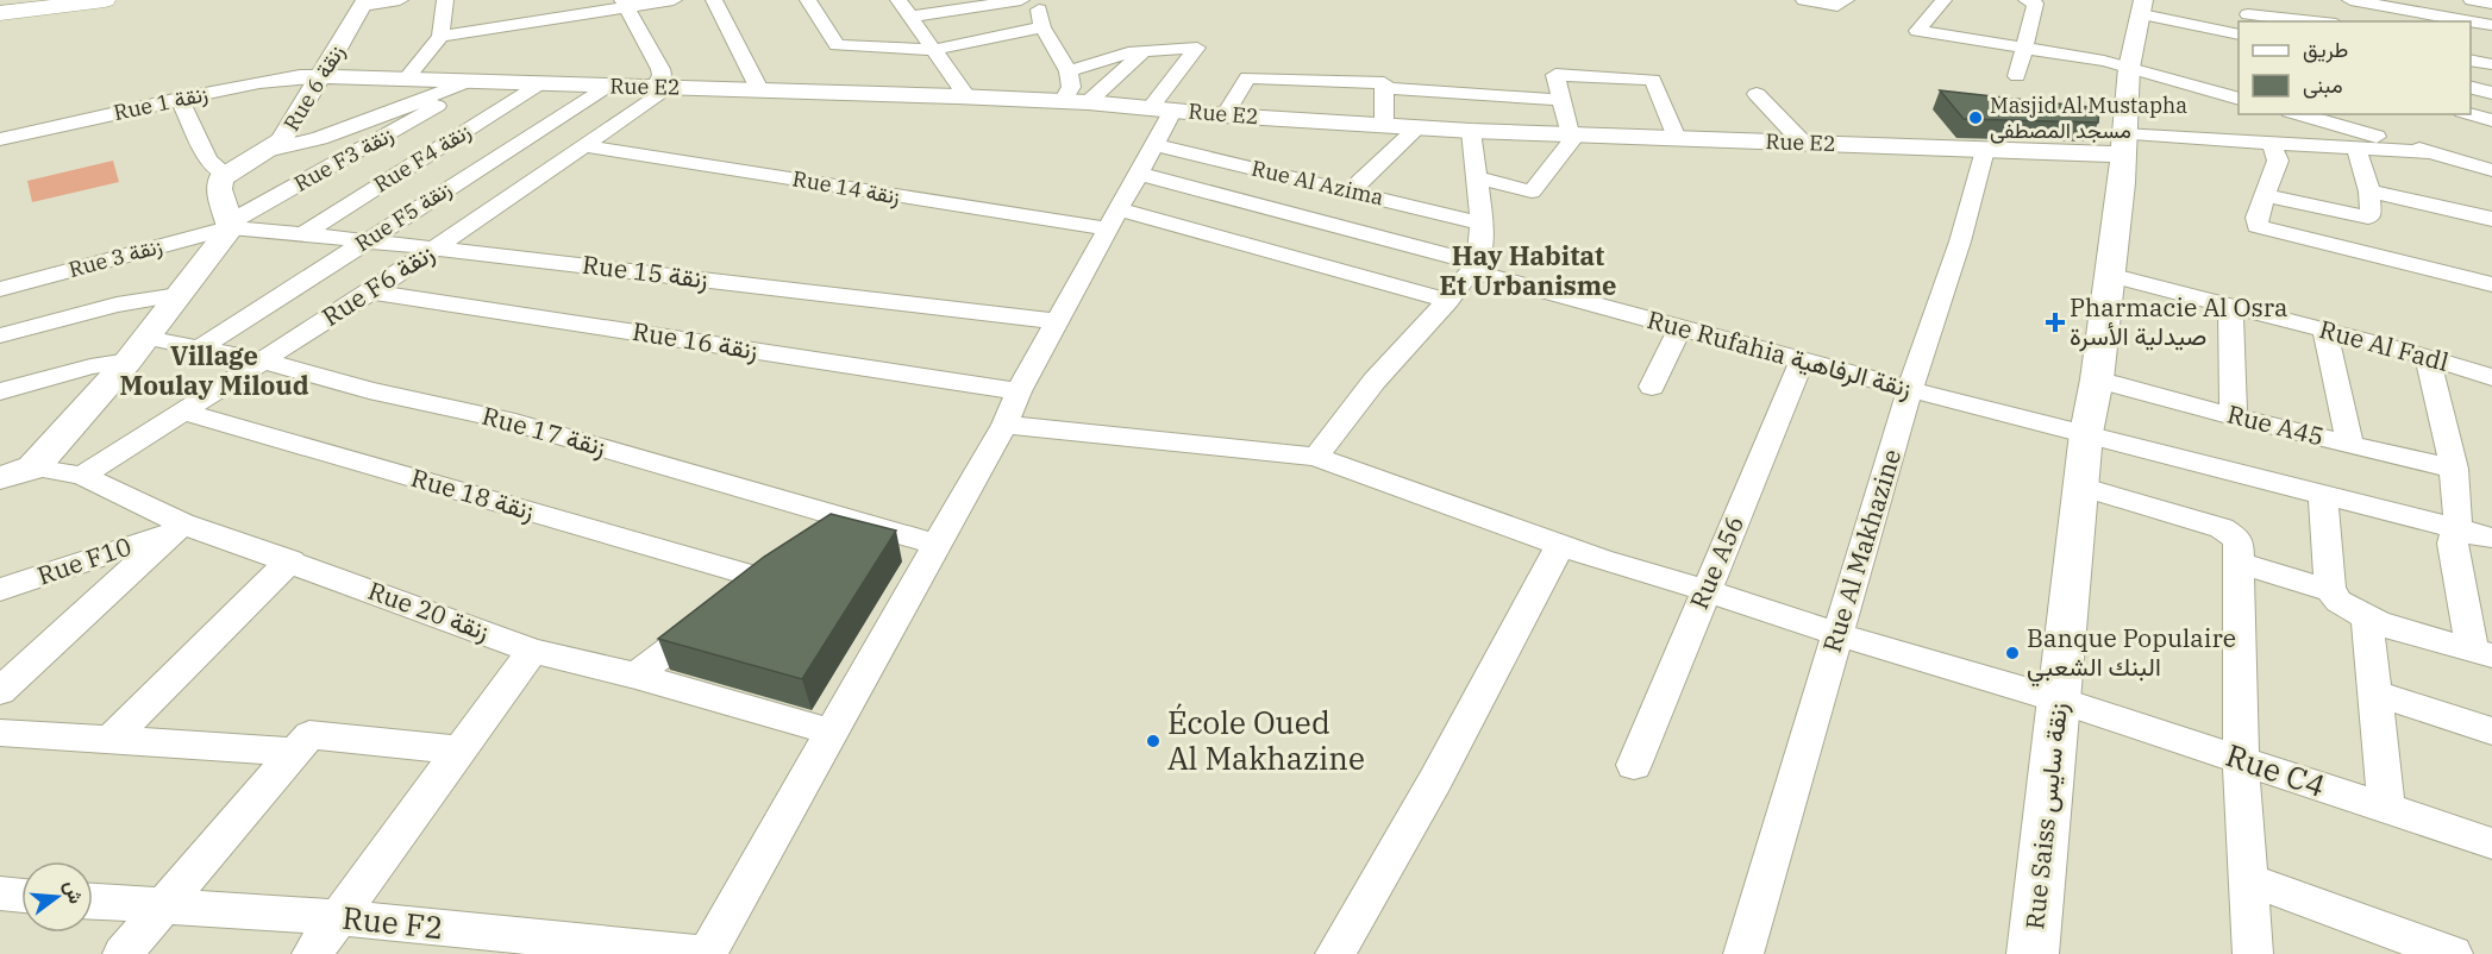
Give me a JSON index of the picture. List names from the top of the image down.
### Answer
{
  "streets": {
    "street": [
      "Rue E2",
      "Rue 6 زنقة",
      "Rue 1 زنقة",
      "Rue F4 زنقة",
      "Rue F3 زنقة",
      "Rue Al Azima",
      "Rue 14 زنقة",
      "Rue F5 زنقة",
      "Rue 3 زنقة",
      "Rue 15 زنقة",
      "Rue F6 زنقة",
      "Rue 16 زنقة",
      "Rue Al Fadl",
      "Rue Rufahia زنقة الرفاهية",
      "Rue A45",
      "Rue 17 زنقة",
      "Rue 18 زنقة",
      "Rue Al Makhazine",
      "Rue F10",
      "Rue A56",
      "Rue 20 زنقة",
      "Rue C4",
      "Rue Saiss زنقة سايس",
      "Rue F2"
    ]
  },
  "crossings": [
    ["Rue E2", "Rue 6 زنقة"],
    ["Rue E2", "Rue 1 زنقة"],
    ["Rue E2", "Rue F4 زنقة"],
    ["Rue E2", "Rue F5 زنقة"],
    ["Rue E2", "Rue F6 زنقة"],
    ["Rue E2", "Rue Al Makhazine"],
    ["Rue E2", "Rue Saiss زنقة سايس"],
    ["Rue 6 زنقة", "Rue 1 زنقة"],
    ["Rue F4 زنقة", "Rue 15 زنقة"],
    ["Rue F3 زنقة", "Rue 3 زنقة"],
    ["Rue F3 زنقة", "Rue 15 زنقة"],
    ["Rue 14 زنقة", "Rue F6 زنقة"],
    ["Rue F5 زنقة", "Rue 15 زنقة"],
    ["Rue F5 زنقة", "Rue 17 زنقة"],
    ["Rue 3 زنقة", "Rue 15 زنقة"],
    ["Rue 15 زنقة", "Rue F6 زنقة"],
    ["Rue F6 زنقة", "Rue 16 زنقة"],
    ["Rue F6 زنقة", "Rue 17 زنقة"],
    ["Rue F6 زنقة", "Rue 18 زنقة"],
    ["Rue F6 زنقة", "Rue 20 زنقة"],
    ["Rue Al Fadl", "Rue Saiss زنقة سايس"],
    ["Rue Rufahia زنقة الرفاهية", "Rue Al Makhazine"],
    ["Rue Rufahia زنقة الرفاهية", "Rue A56"],
    ["Rue Rufahia زنقة الرفاهية", "Rue Saiss زنقة سايس"],
    ["Rue A45", "Rue Saiss زنقة سايس"],
    ["Rue 18 زنقة", "Rue 20 زنقة"],
    ["Rue Al Makhazine", "Rue C4"],
    ["Rue F10", "Rue 20 زنقة"],
    ["Rue A56", "Rue C4"],
    ["Rue C4", "Rue Saiss زنقة سايس"]
  ],
  "districts": ["Hay Habitat Et Urbanisme", "Village Moulay Miloud"],
  "places": {
    "other": ["Masjid Al Mustapha مسجد المصطفى", "Banque Populaire البنك الشعبي", "École Oued Al Makhazine"],
    "health": ["Pharmacie Al Osra صيدلية الأسرة"]
  },
  "legend": ["طريق", "مبنى"],
  "north": "right"
}
